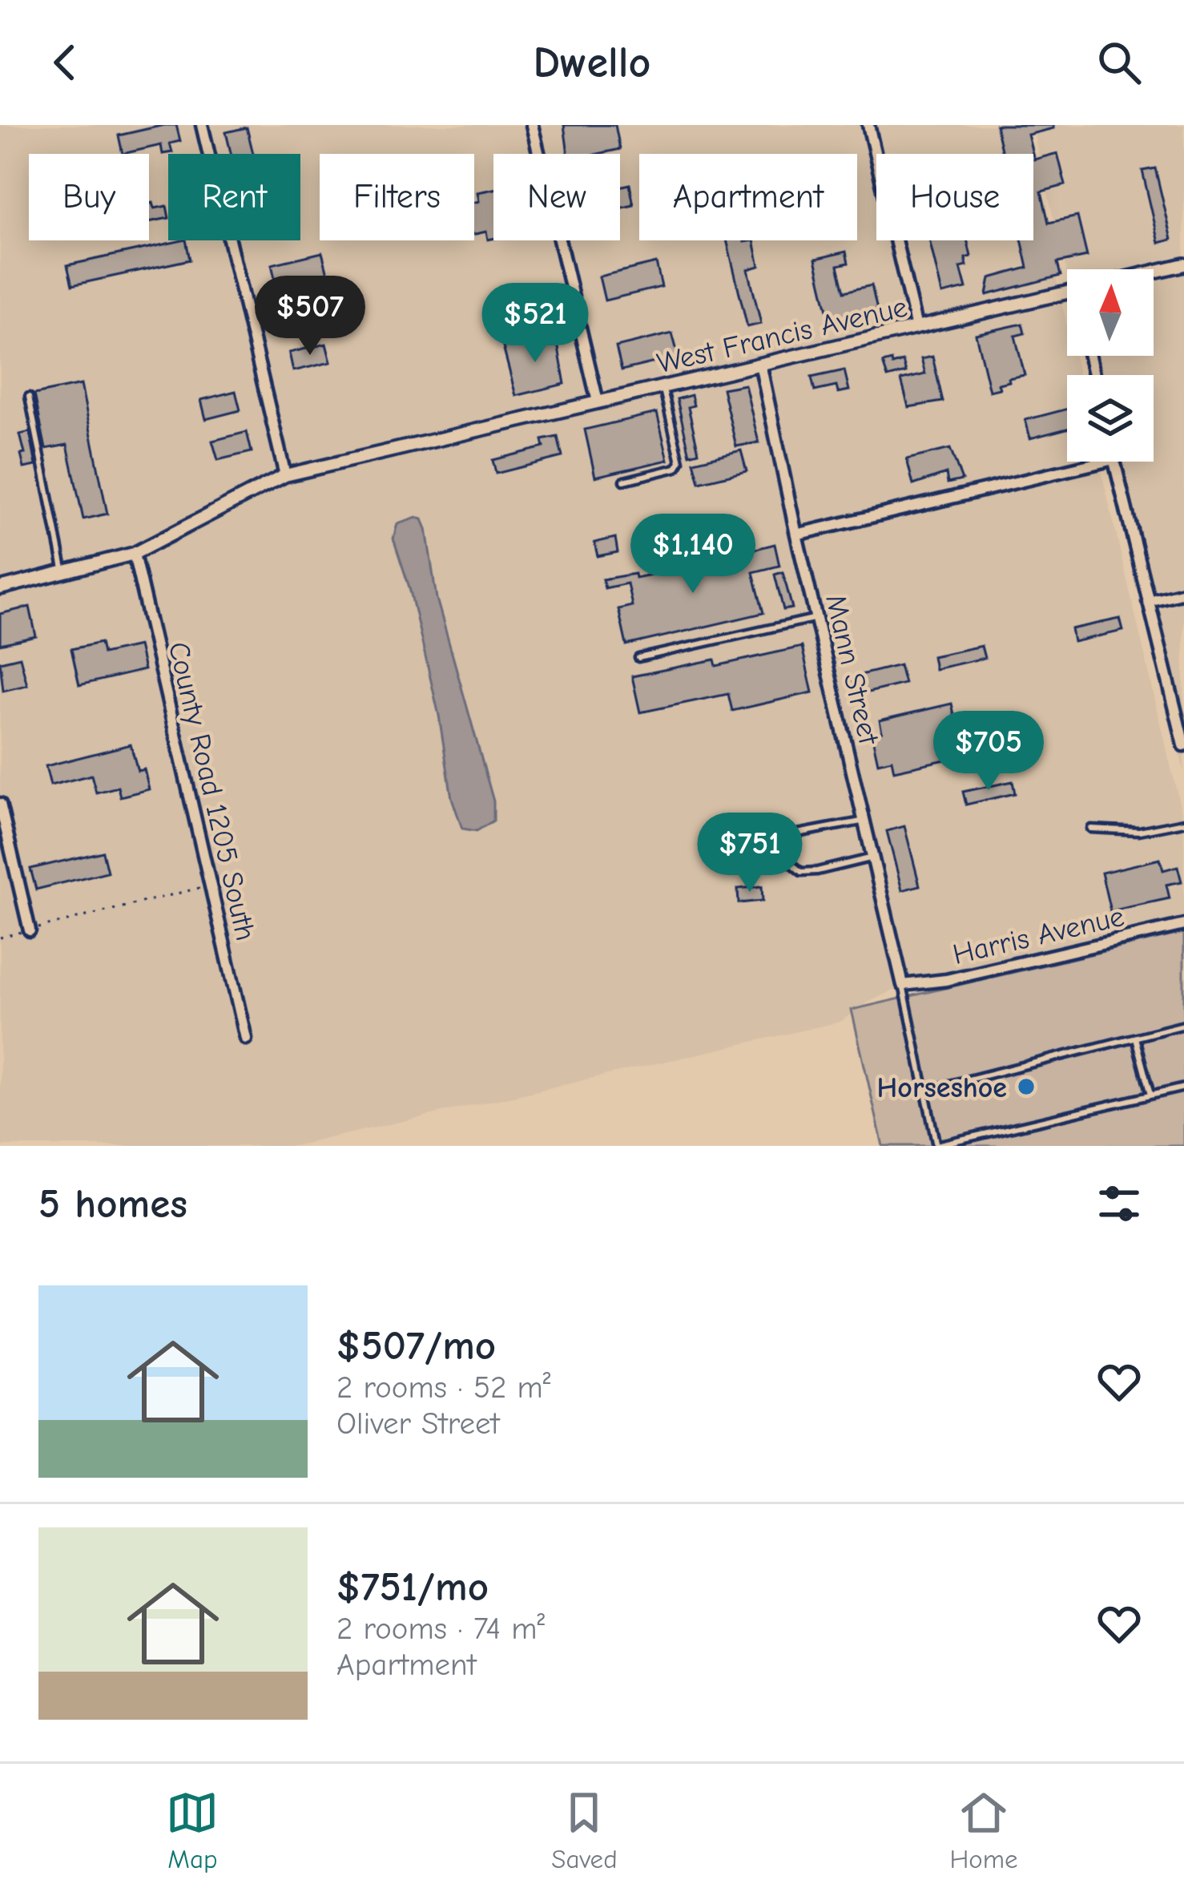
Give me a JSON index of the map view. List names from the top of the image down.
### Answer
{
  "streets": {
    "street": [
      "West Francis Avenue",
      "Mann Street",
      "County Road 1205 South",
      "Harris Avenue"
    ]
  },
  "crossings": [
    ["West Francis Avenue", "Mann Street"],
    ["West Francis Avenue", "County Road 1205 South"],
    ["Mann Street", "Harris Avenue"]
  ],
  "places": ["Horseshoe"],
  "north": "top",
  "page": {
    "header": "Dwello",
    "chip": [
      "Buy",
      "Rent",
      "Filters",
      "New",
      "Apartment",
      "House"
    ],
    "price": [
      "$507",
      "$521",
      "$1,140",
      "$705",
      "$751"
    ],
    "heading": "5 homes",
    "list": [
      {
        "name": "$507/mo",
        "note": "2 rooms · 52 m² · Oliver Street"
      },
      {
        "name": "$751/mo",
        "note": "2 rooms · 74 m² · Apartment"
      }
    ],
    "tabs": ["Map", "Saved", "Home"]
  }
}
